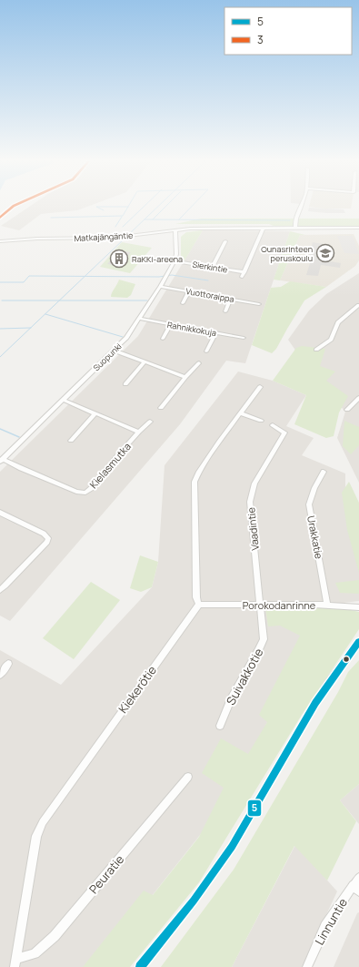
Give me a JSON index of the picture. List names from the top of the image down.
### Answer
{
  "streets": {
    "street": [
      "Matkajängäntie",
      "Sierkintie",
      "Vuottoraippa",
      "Rahnikkokuja",
      "Suopunki",
      "Kielasmutka",
      "Vaadintie",
      "Urakkatie",
      "Porokodanrinne",
      "Suivakkotie",
      "Kiekerötie",
      "Peuratie",
      "Linnuntie"
    ]
  },
  "crossings": [
    ["Matkajängäntie", "Suopunki"],
    ["Sierkintie", "Suopunki"],
    ["Vuottoraippa", "Suopunki"],
    ["Rahnikkokuja", "Suopunki"],
    ["Suopunki", "Kielasmutka"],
    ["Vaadintie", "Porokodanrinne"],
    ["Vaadintie", "Suivakkotie"],
    ["Urakkatie", "Porokodanrinne"],
    ["Porokodanrinne", "Suivakkotie"],
    ["Porokodanrinne", "Kiekerötie"],
    ["Kiekerötie", "Peuratie"]
  ],
  "places": {
    "school or university": ["Ounasrinteen peruskoulu"],
    "building": ["RaKKi-areena"]
  },
  "lines": ["transit line 3", "transit line 5"],
  "legend": ["5", "3"]
}
